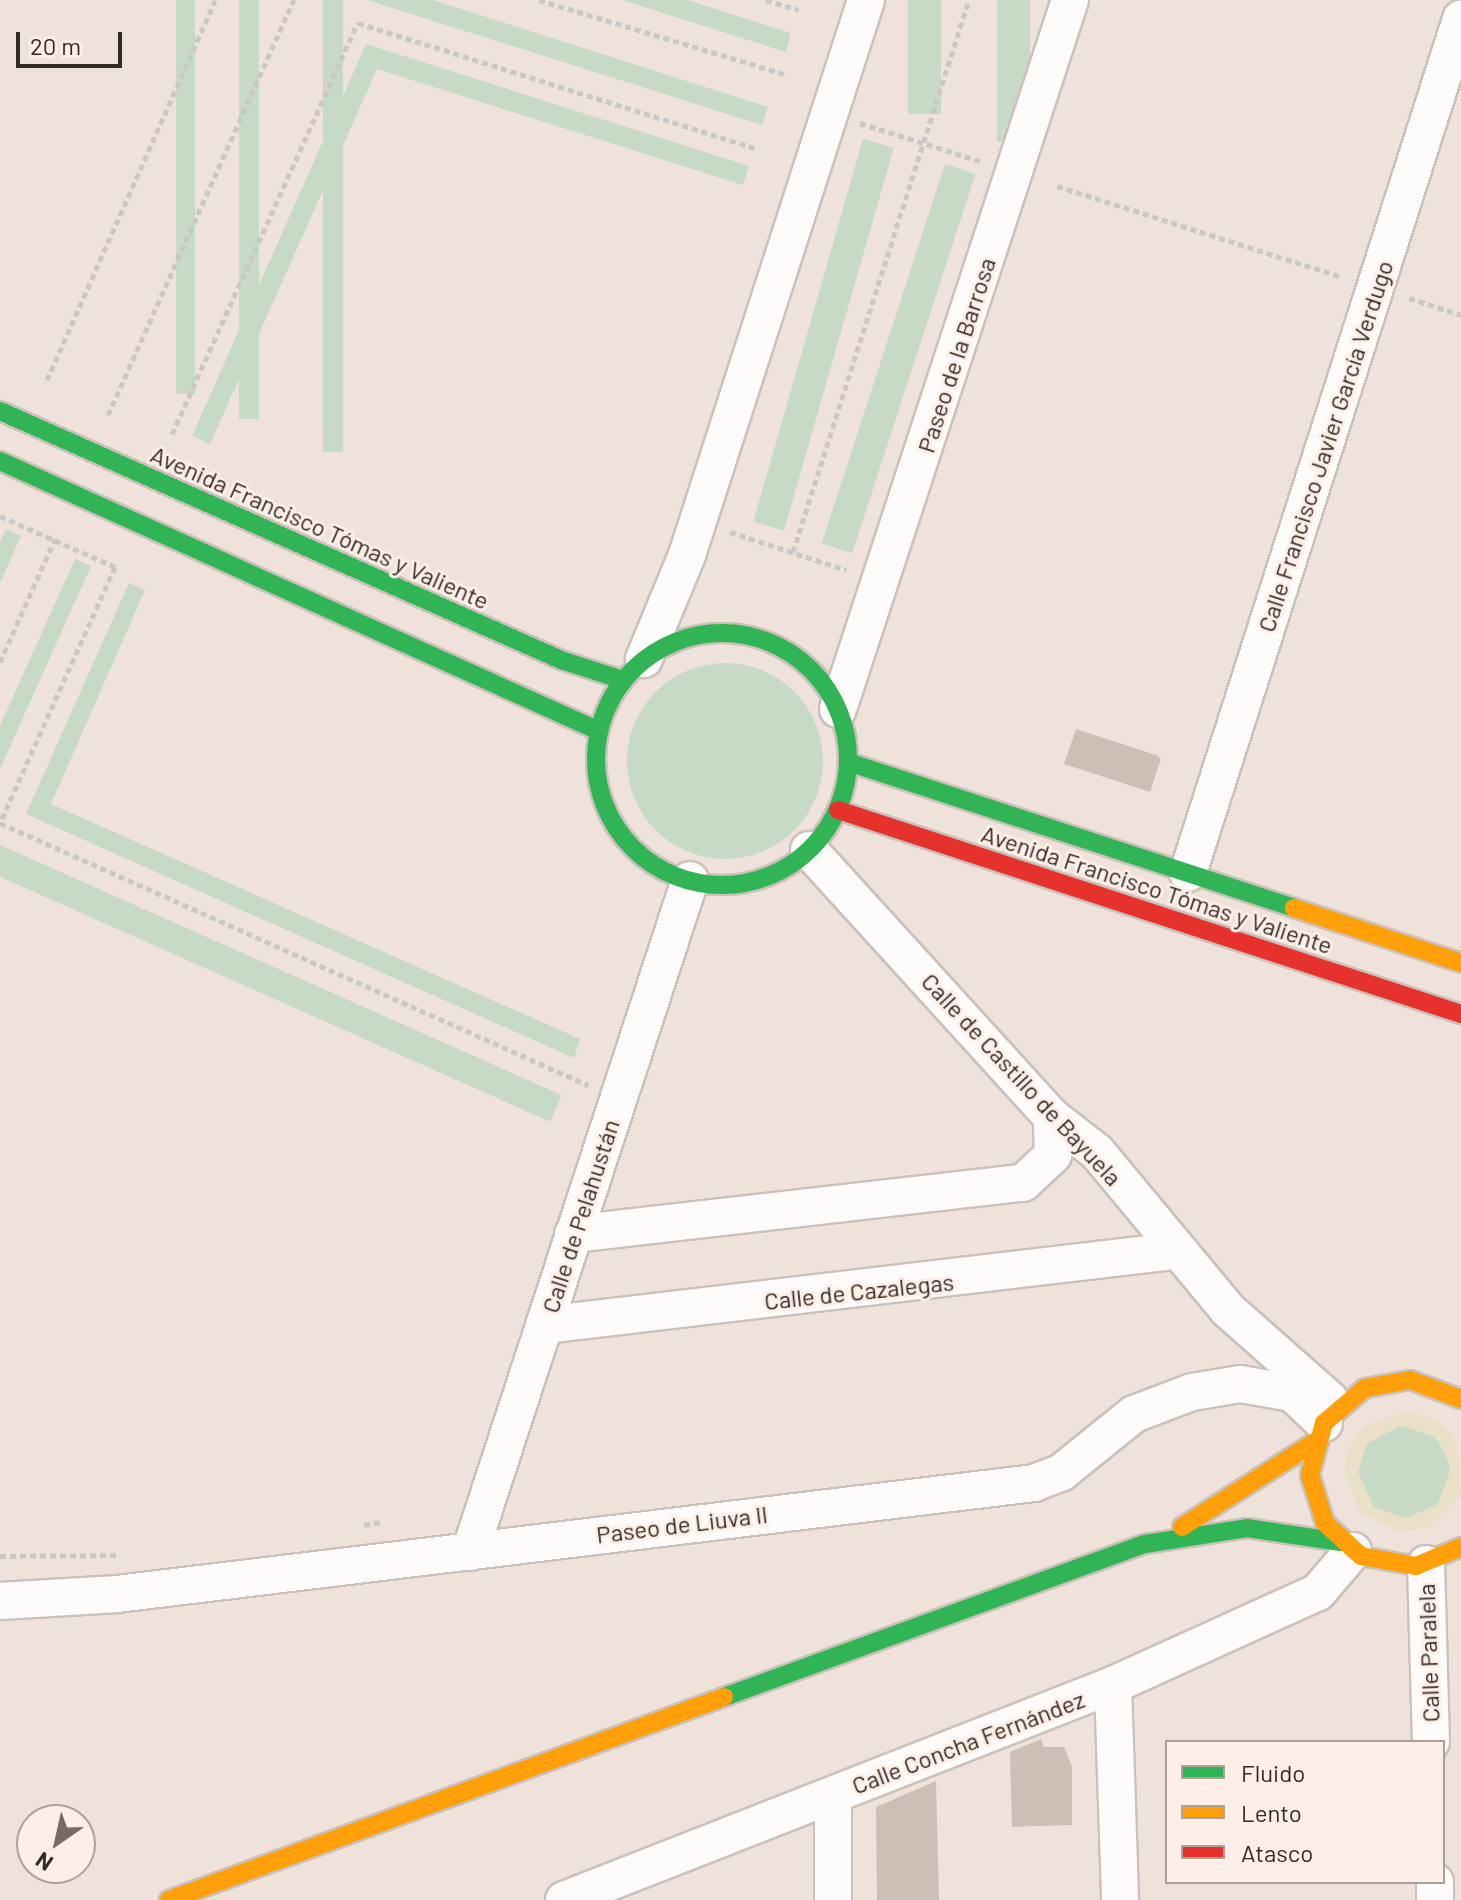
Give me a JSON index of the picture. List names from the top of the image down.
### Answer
{
  "streets": {
    "street": [
      "Paseo de la Barrosa",
      "Calle Francisco Javier García Verdugo",
      "Avenida Francisco Tómas y Valiente",
      "Calle de Castillo de Bayuela",
      "Calle de Pelahustán",
      "Calle de Cazalegas",
      "Paseo de Liuva II",
      "Calle Paralela",
      "Calle Concha Fernández"
    ]
  },
  "crossings": [
    ["Paseo de la Barrosa", "Avenida Francisco Tómas y Valiente"],
    ["Paseo de la Barrosa", "Calle de Castillo de Bayuela"],
    ["Paseo de la Barrosa", "Calle de Pelahustán"],
    ["Calle Francisco Javier García Verdugo", "Avenida Francisco Tómas y Valiente"],
    ["Avenida Francisco Tómas y Valiente", "Calle de Castillo de Bayuela"],
    ["Avenida Francisco Tómas y Valiente", "Calle de Pelahustán"],
    ["Calle de Castillo de Bayuela", "Calle de Pelahustán"],
    ["Calle de Castillo de Bayuela", "Calle de Cazalegas"],
    ["Calle de Castillo de Bayuela", "Paseo de Liuva II"],
    ["Calle de Pelahustán", "Calle de Cazalegas"],
    ["Calle de Pelahustán", "Paseo de Liuva II"]
  ],
  "legend": ["Fluido", "Lento", "Atasco"],
  "scale_bar": "20 m",
  "north": "bottom left"
}
